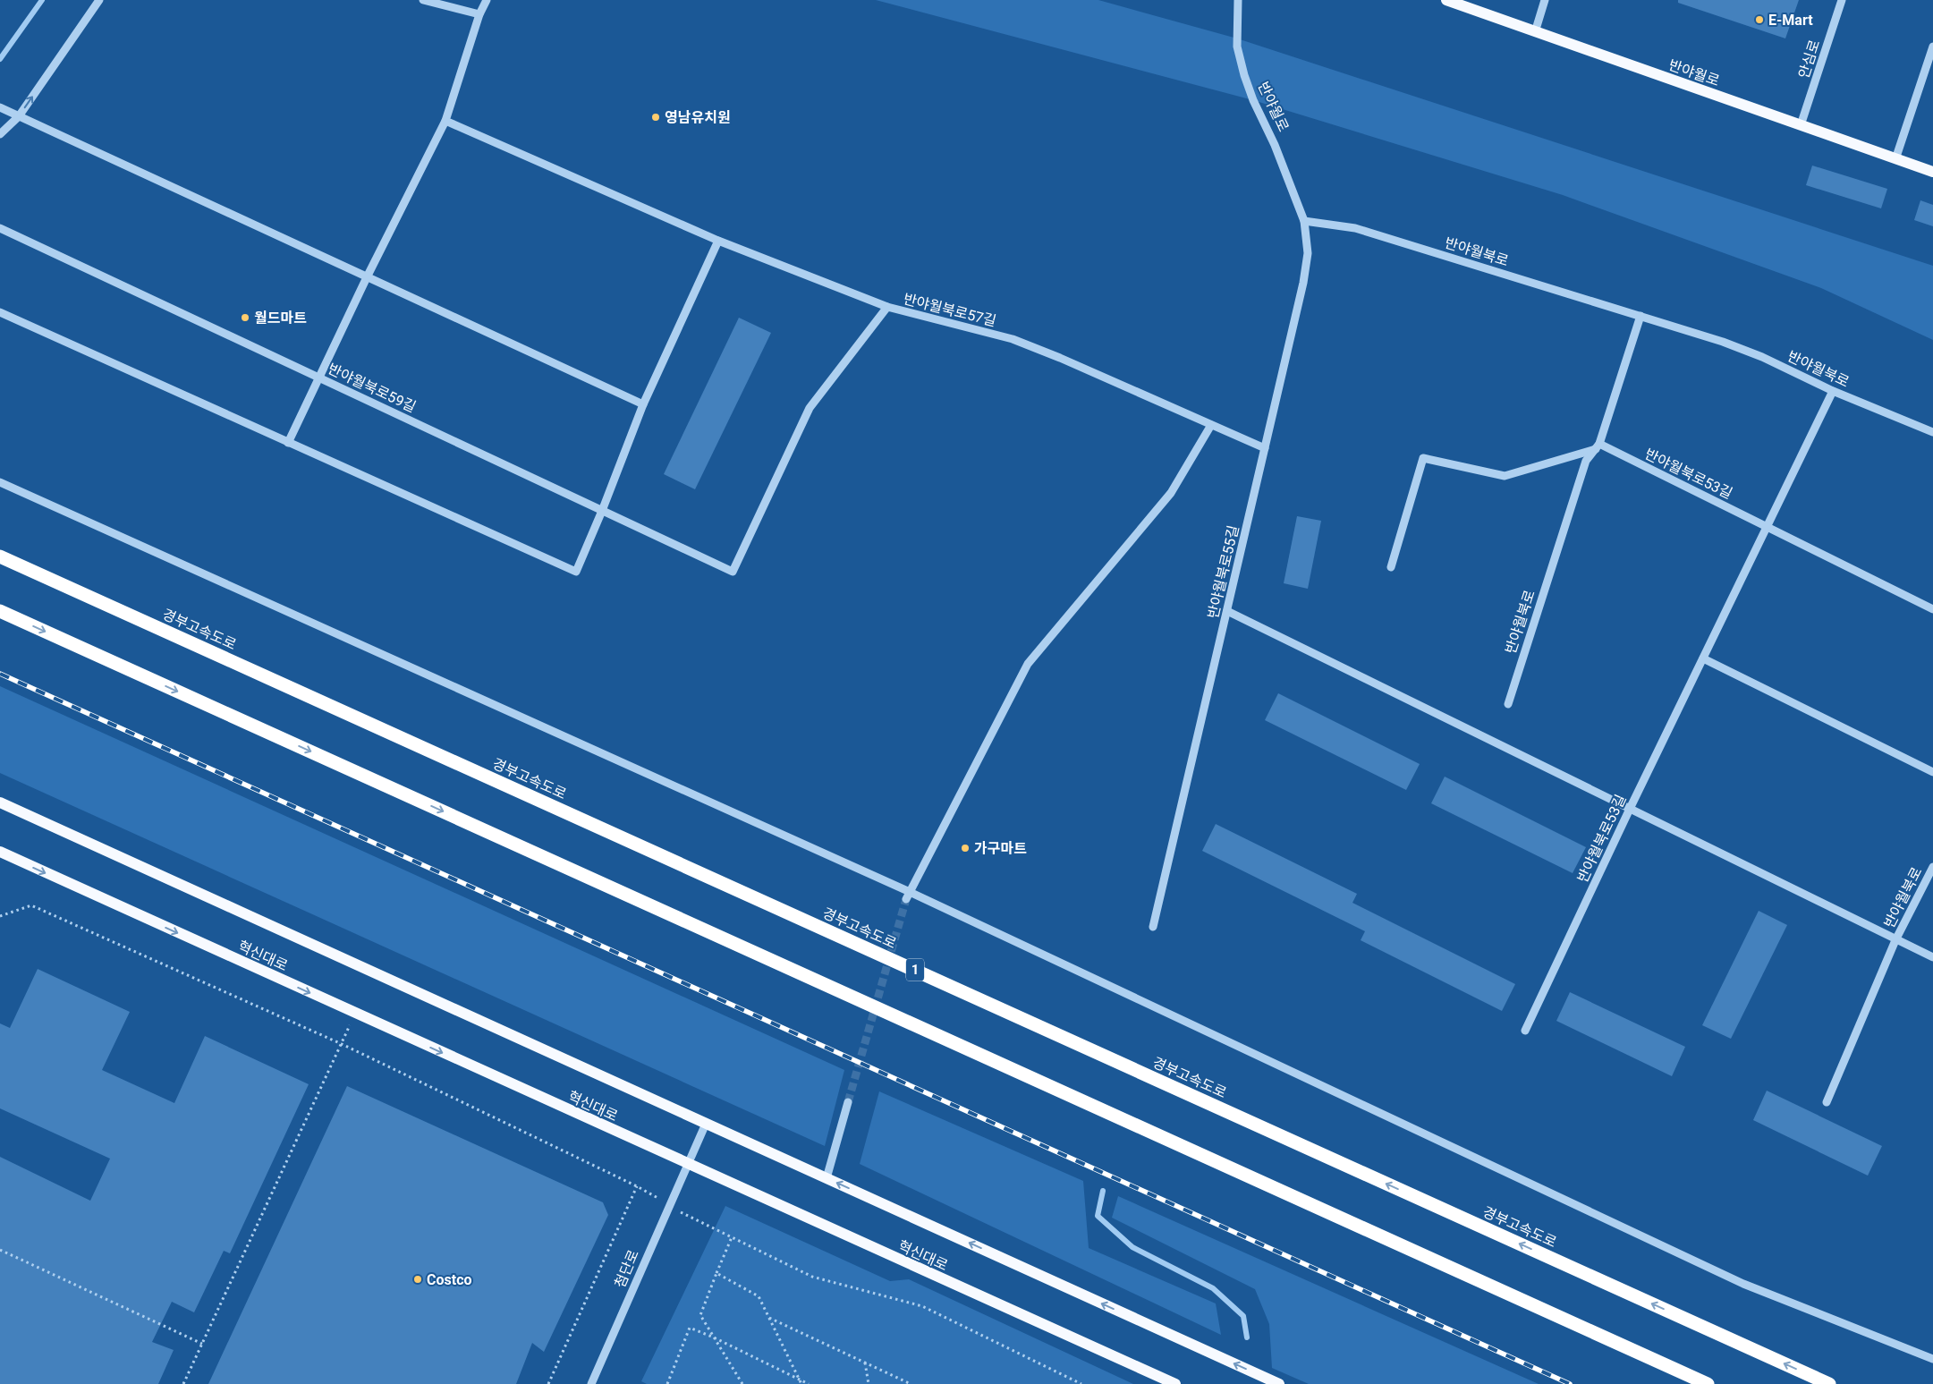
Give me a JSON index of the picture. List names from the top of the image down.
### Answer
{
  "streets": {
    "highway": ["경부고속도로", "1"],
    "main road": ["반야월로", "혁신대로"],
    "street": [
      "안심로",
      "반야월북로",
      "반야월북로57길",
      "반야월북로59길",
      "반야월북로53길",
      "반야월북로55길",
      "첨단로"
    ]
  },
  "crossings": [
    ["안심로", "반야월로"],
    ["반야월로", "반야월북로"],
    ["반야월로", "반야월북로55길"],
    ["반야월북로", "반야월북로53길"],
    ["반야월북로", "반야월북로55길"],
    ["반야월북로57길", "반야월북로59길"],
    ["반야월북로57길", "반야월북로55길"],
    ["혁신대로", "첨단로"]
  ],
  "places": [
    "E-Mart",
    "영남유치원",
    "월드마트",
    "가구마트",
    "Costco"
  ]
}
